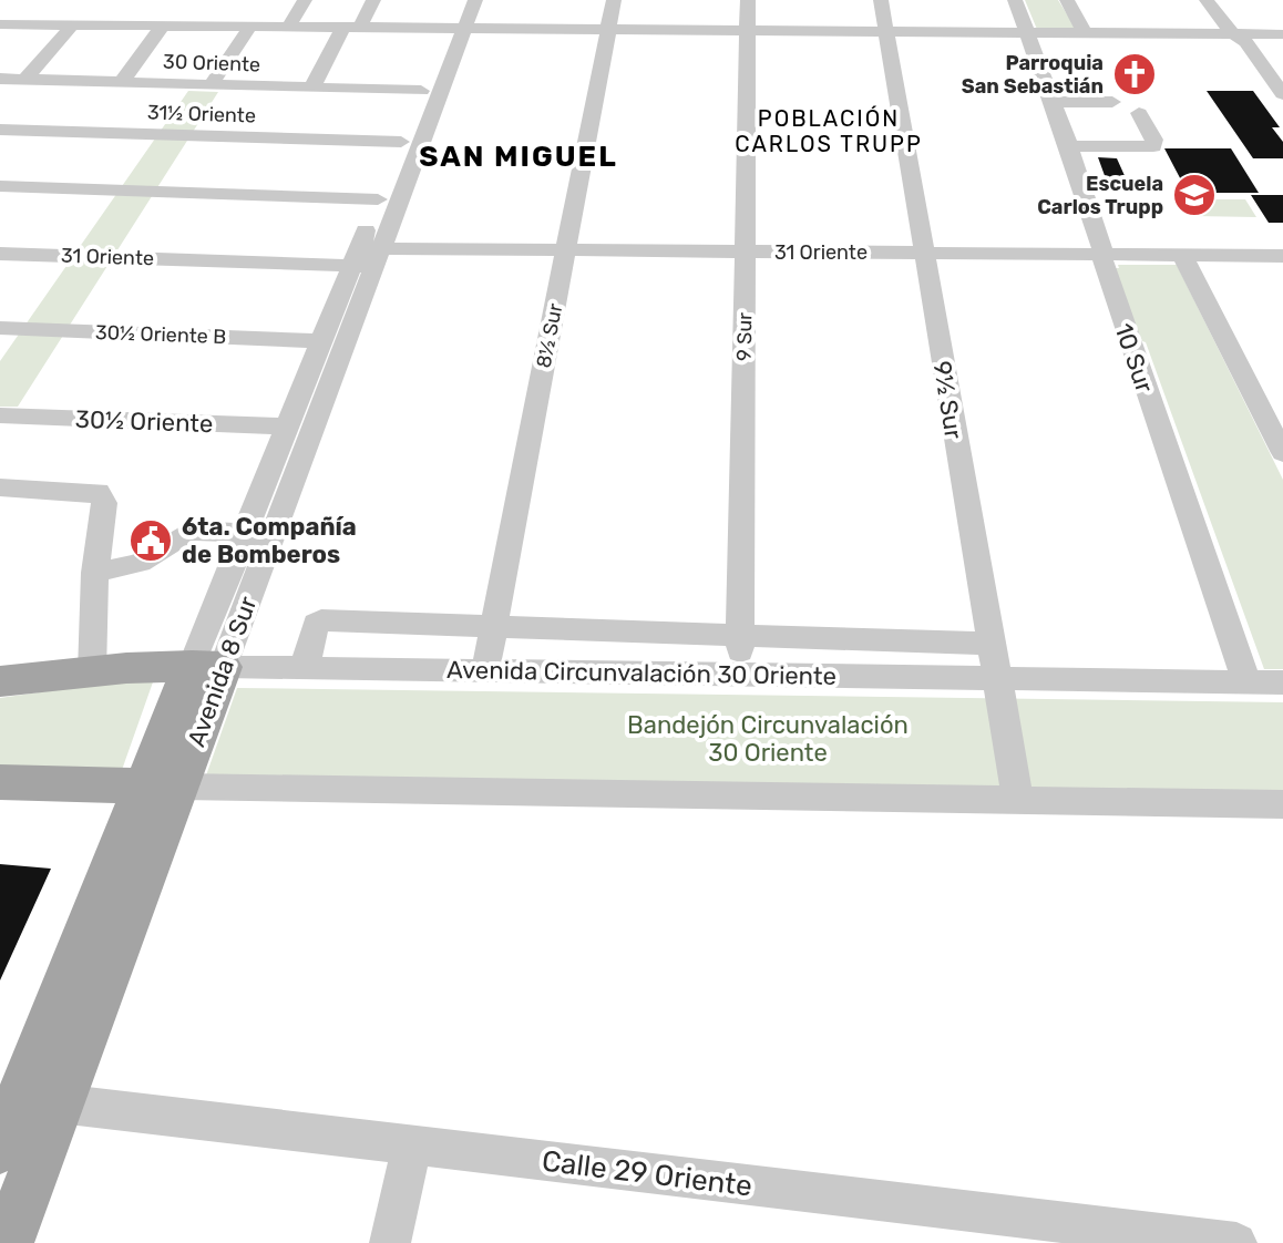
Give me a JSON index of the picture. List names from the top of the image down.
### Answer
{
  "streets": {
    "main road": ["Avenida 8 Sur", "Avenida Circunvalación 30 Oriente"],
    "street": [
      "30 Oriente",
      "31½ Oriente",
      "31 Oriente",
      "30½ Oriente B",
      "8½ Sur",
      "9 Sur",
      "10 Sur",
      "9½ Sur",
      "30½ Oriente",
      "Calle 29 Oriente"
    ]
  },
  "crossings": [
    ["30 Oriente", "Avenida 8 Sur"],
    ["31½ Oriente", "Avenida 8 Sur"],
    ["31 Oriente", "8½ Sur"],
    ["31 Oriente", "9 Sur"],
    ["31 Oriente", "10 Sur"],
    ["31 Oriente", "9½ Sur"],
    ["31 Oriente", "Avenida 8 Sur"],
    ["30½ Oriente B", "Avenida 8 Sur"],
    ["8½ Sur", "Avenida Circunvalación 30 Oriente"],
    ["9 Sur", "Avenida Circunvalación 30 Oriente"],
    ["10 Sur", "Avenida Circunvalación 30 Oriente"],
    ["9½ Sur", "Avenida Circunvalación 30 Oriente"],
    ["30½ Oriente", "Avenida 8 Sur"],
    ["Avenida 8 Sur", "Avenida Circunvalación 30 Oriente"],
    ["Avenida 8 Sur", "Calle 29 Oriente"]
  ],
  "districts": ["POBLACIÓN CARLOS TRUPP", "SAN MIGUEL"],
  "parks": ["Bandejón Circunvalación 30 Oriente"],
  "places": {
    "church": ["Parroquia San Sebastián"],
    "school or university": ["Escuela Carlos Trupp"],
    "public building": ["6ta. Compañía de Bomberos"]
  }
}
